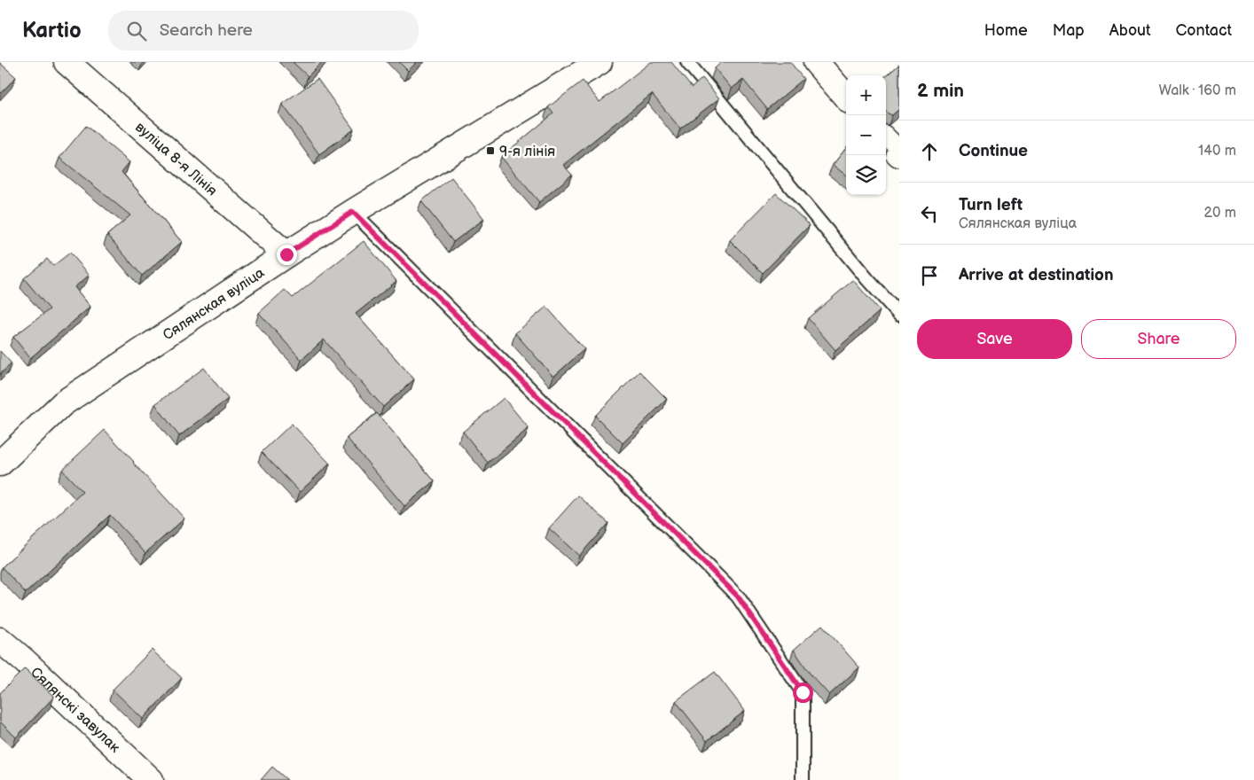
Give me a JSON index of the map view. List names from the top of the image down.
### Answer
{
  "streets": {
    "street": ["вуліца 8-я Лінія", "Сялянская вуліца", "Сялянскі завулак"]
  },
  "crossings": [
    ["вуліца 8-я Лінія", "Сялянская вуліца"]
  ],
  "places": {
    "transit": ["9-я лінія"]
  },
  "page": {
    "header": "Kartio",
    "search": "Search here",
    "nav": [
      "Home",
      "Map",
      "About",
      "Contact"
    ],
    "heading": ["2 min", "Walk · 160 m"],
    "map_buttons": ["+", "−"],
    "list": [
      ["Continue", "140 m"],
      ["Turn left", "Сялянская вуліца", "20 m"],
      "Arrive at destination"
    ],
    "buttons": ["Save", "Share"]
  }
}
